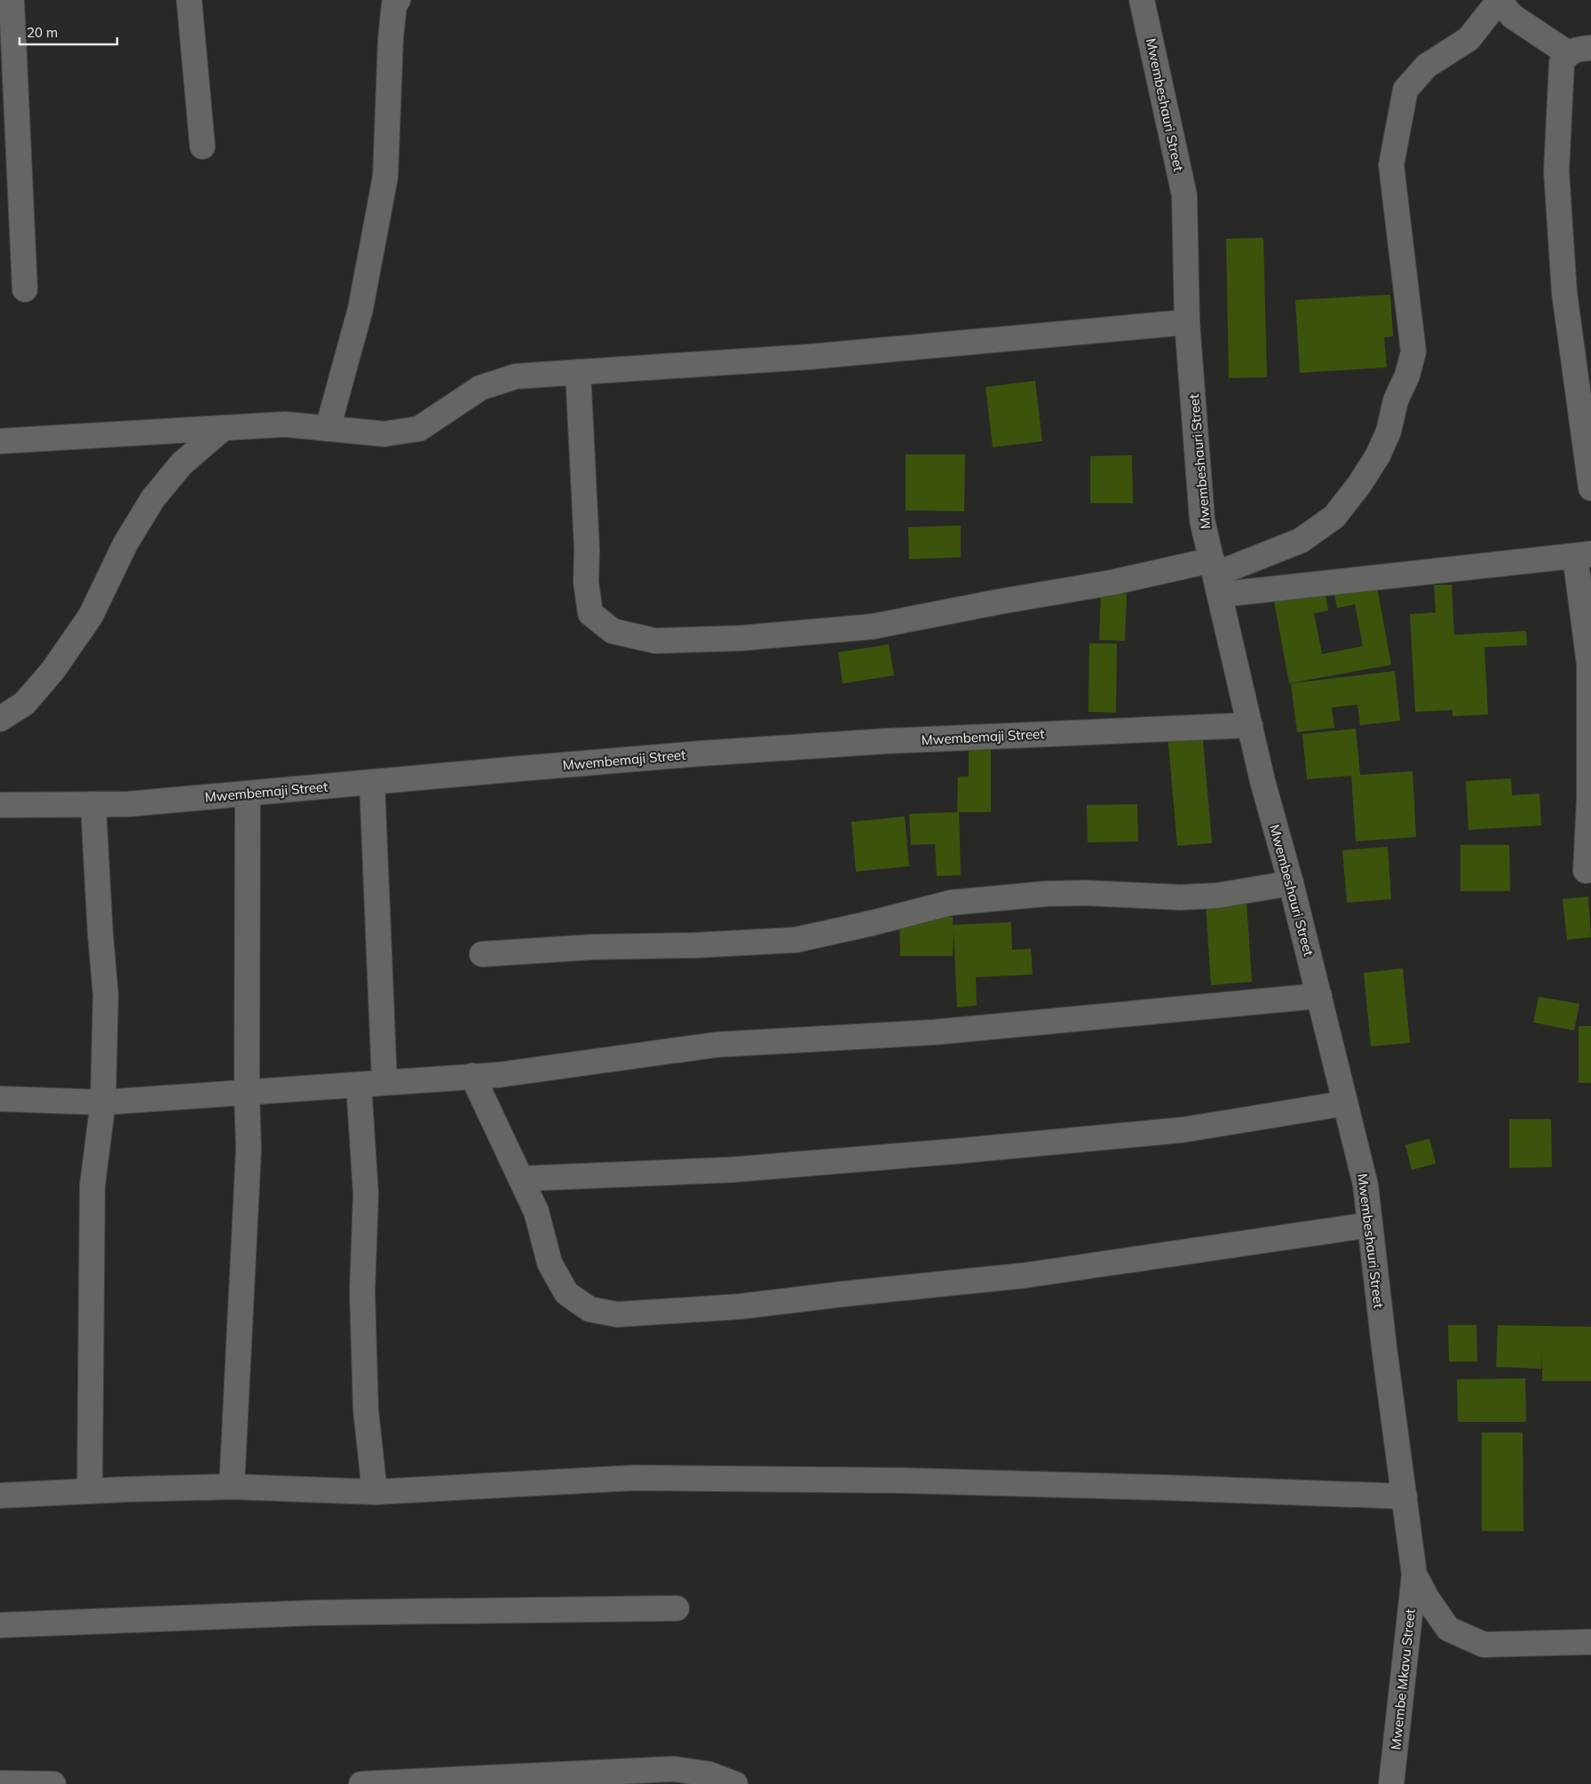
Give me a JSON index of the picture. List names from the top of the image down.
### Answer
{
  "streets": {
    "street": ["Mwembeshauri Street", "Mwembemaji Street", "Mwembe Mkavu Street"]
  },
  "crossings": [
    ["Mwembeshauri Street", "Mwembemaji Street"],
    ["Mwembeshauri Street", "Mwembe Mkavu Street"]
  ],
  "scale_bar": "20 m"
}
